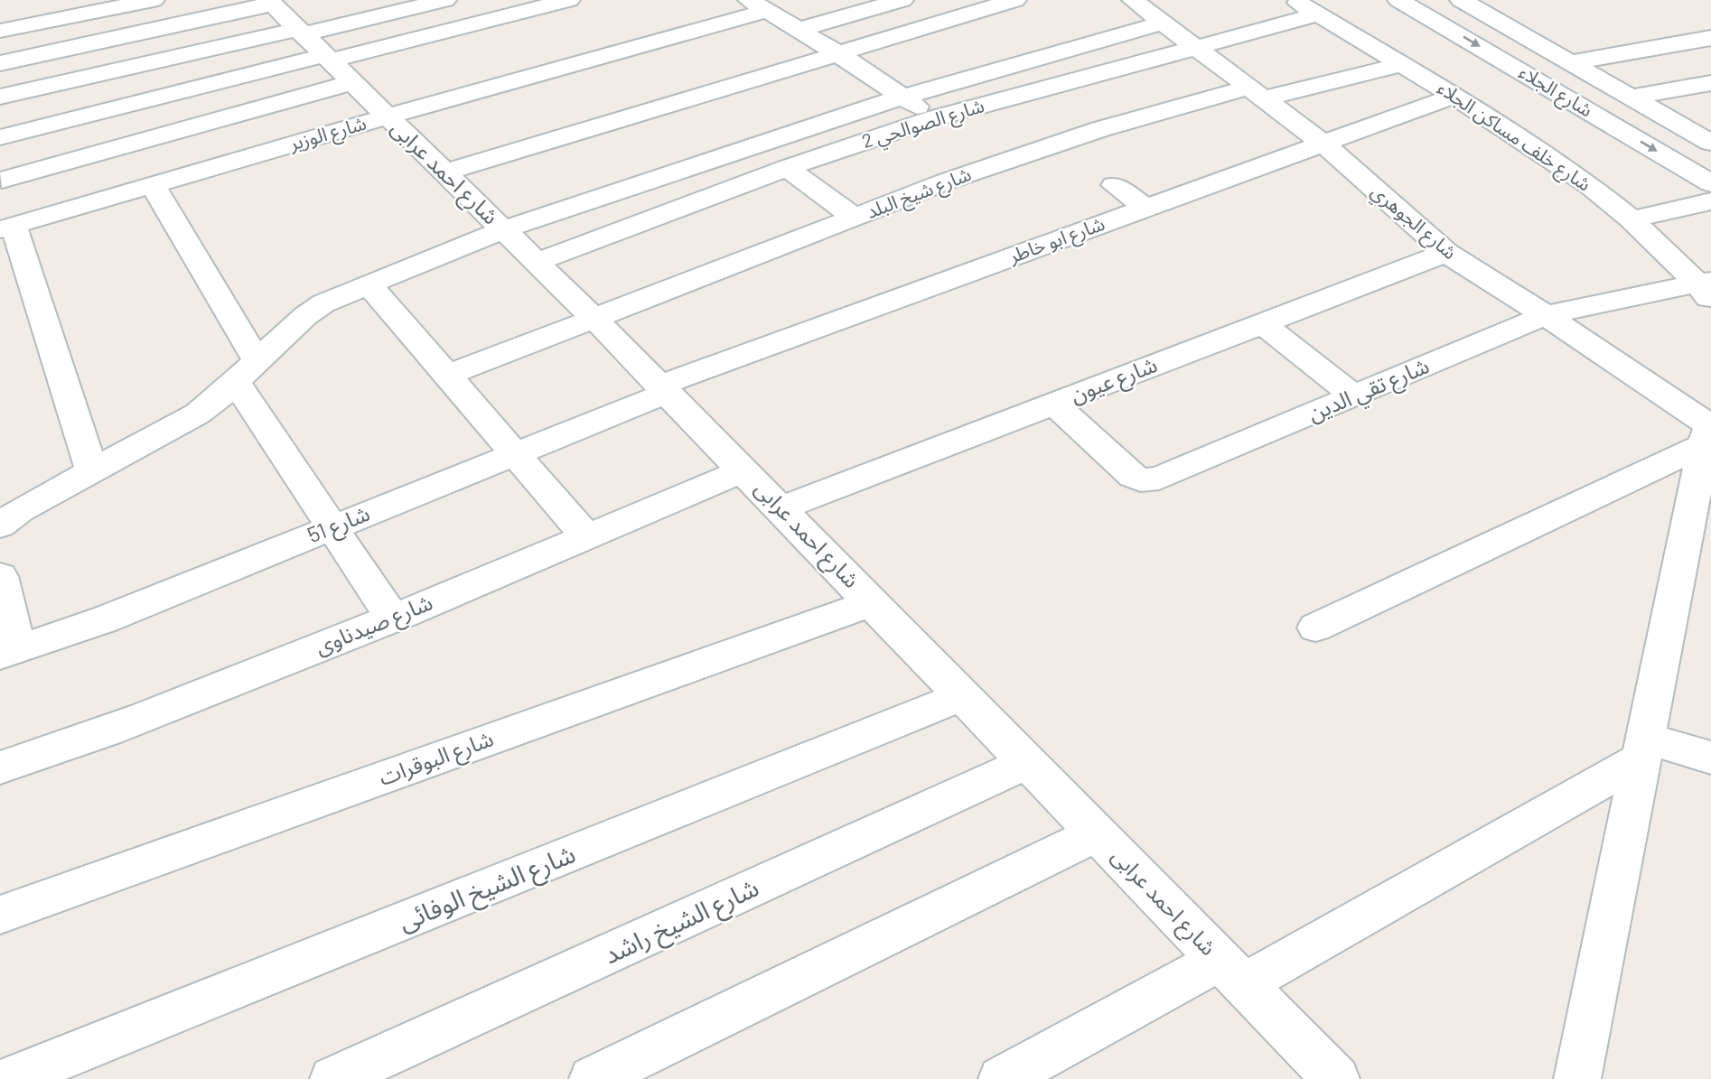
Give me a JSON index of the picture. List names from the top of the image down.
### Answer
{
  "streets": {
    "street": [
      "شارع الجلاء",
      "شارع الصوالحي 2",
      "شارع الوزير",
      "شارع خلف مساكن الجلاء",
      "شارع احمد عرابى",
      "شارع شيخ البلد",
      "شارع الجوهري",
      "شارع ابو خاطر",
      "شارع عيون",
      "شارع تقي الدين",
      "شارع 51",
      "شارع صيدناوى",
      "شارع البوقرات",
      "شارع الشيخ الوفائى",
      "شارع الشيخ راشد"
    ]
  },
  "crossings": [
    ["شارع الصوالحي 2", "شارع خلف مساكن الجلاء"],
    ["شارع الصوالحي 2", "شارع احمد عرابى"],
    ["شارع الصوالحي 2", "شارع الجوهري"],
    ["شارع الوزير", "شارع احمد عرابى"],
    ["شارع خلف مساكن الجلاء", "شارع شيخ البلد"],
    ["شارع خلف مساكن الجلاء", "شارع ابو خاطر"],
    ["شارع خلف مساكن الجلاء", "شارع تقي الدين"],
    ["شارع احمد عرابى", "شارع شيخ البلد"],
    ["شارع احمد عرابى", "شارع ابو خاطر"],
    ["شارع احمد عرابى", "شارع عيون"],
    ["شارع احمد عرابى", "شارع 51"],
    ["شارع احمد عرابى", "شارع صيدناوى"],
    ["شارع احمد عرابى", "شارع البوقرات"],
    ["شارع احمد عرابى", "شارع الشيخ الوفائى"],
    ["شارع احمد عرابى", "شارع الشيخ راشد"],
    ["شارع شيخ البلد", "شارع الجوهري"],
    ["شارع الجوهري", "شارع ابو خاطر"],
    ["شارع الجوهري", "شارع عيون"],
    ["شارع الجوهري", "شارع تقي الدين"],
    ["شارع ابو خاطر", "شارع 51"],
    ["شارع عيون", "شارع تقي الدين"]
  ]
}
